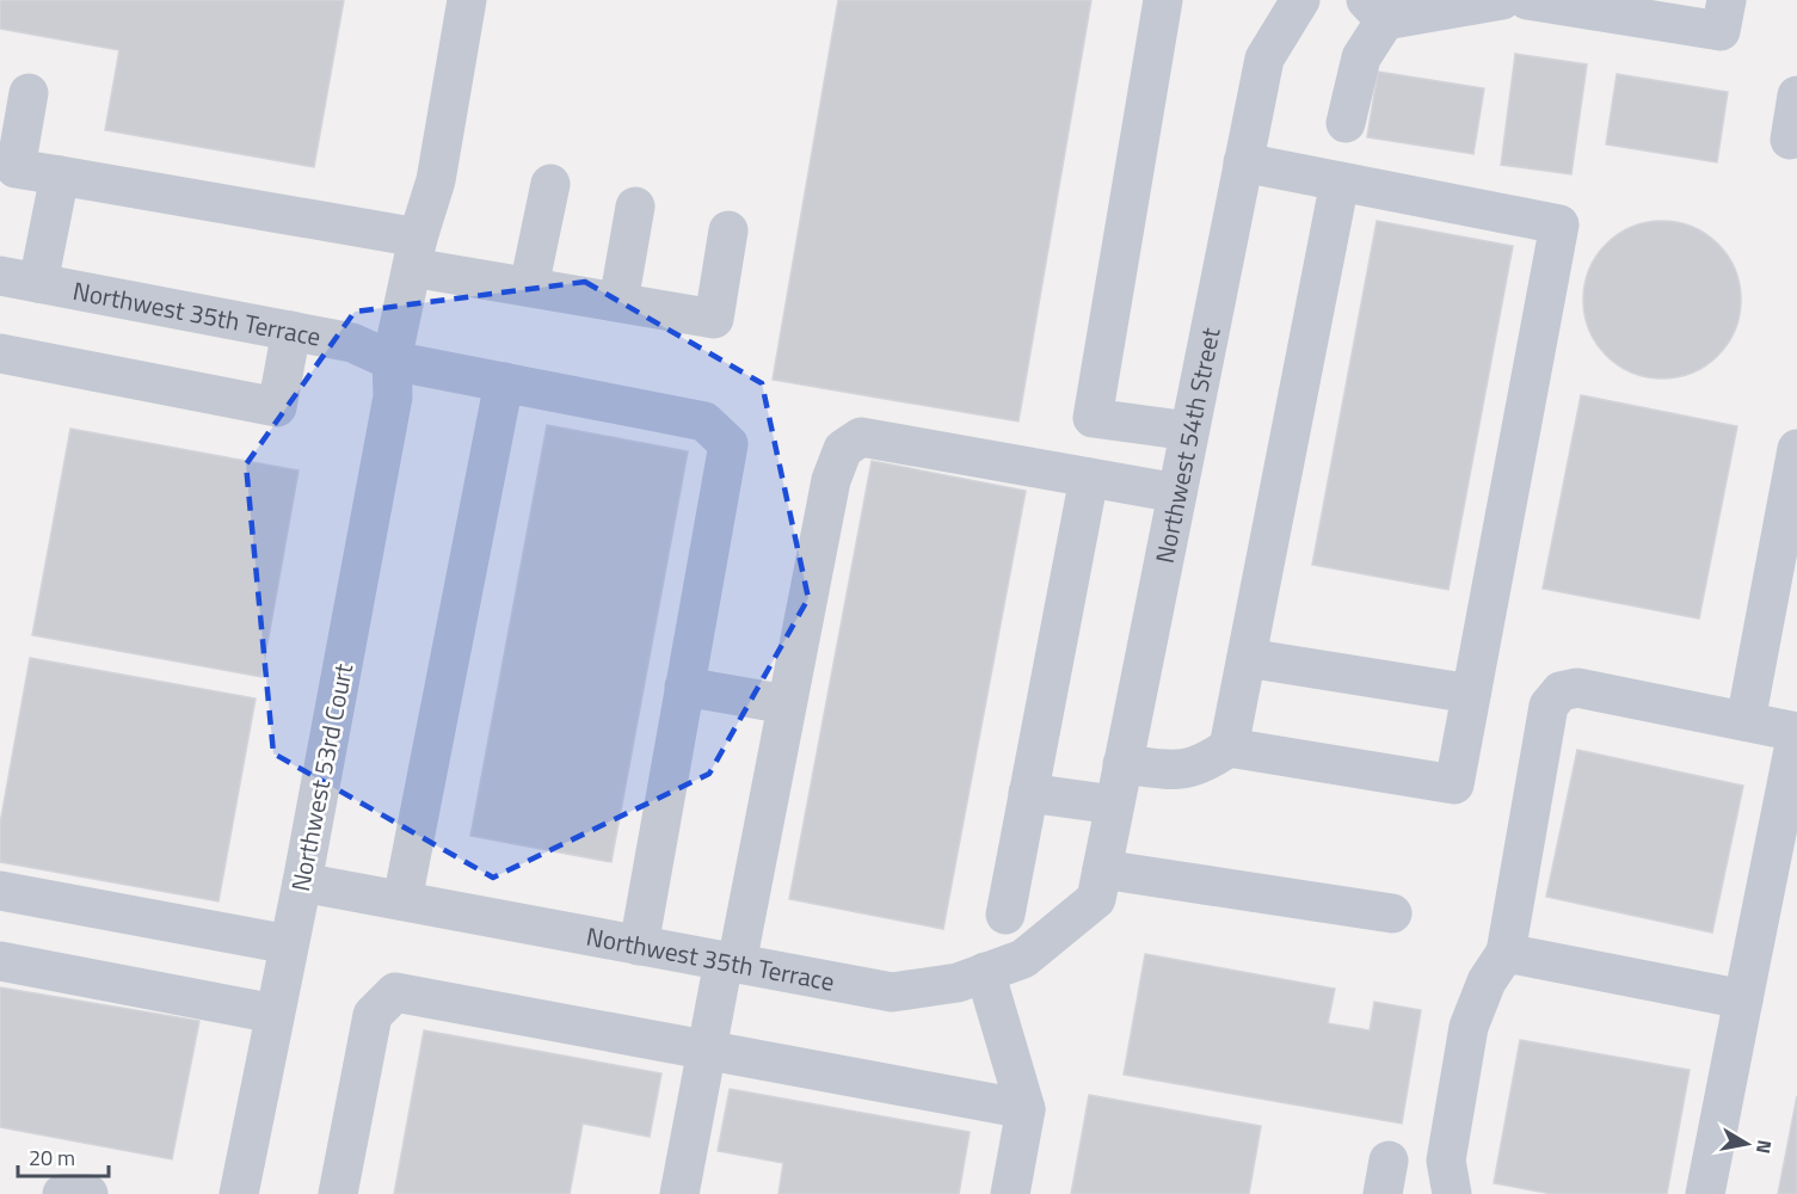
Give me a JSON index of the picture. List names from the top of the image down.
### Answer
{
  "streets": {
    "street": ["Northwest 35th Terrace", "Northwest 54th Street", "Northwest 53rd Court"]
  },
  "crossings": [
    ["Northwest 35th Terrace", "Northwest 54th Street"],
    ["Northwest 35th Terrace", "Northwest 53rd Court"]
  ],
  "scale_bar": "20 m",
  "north": "right"
}
